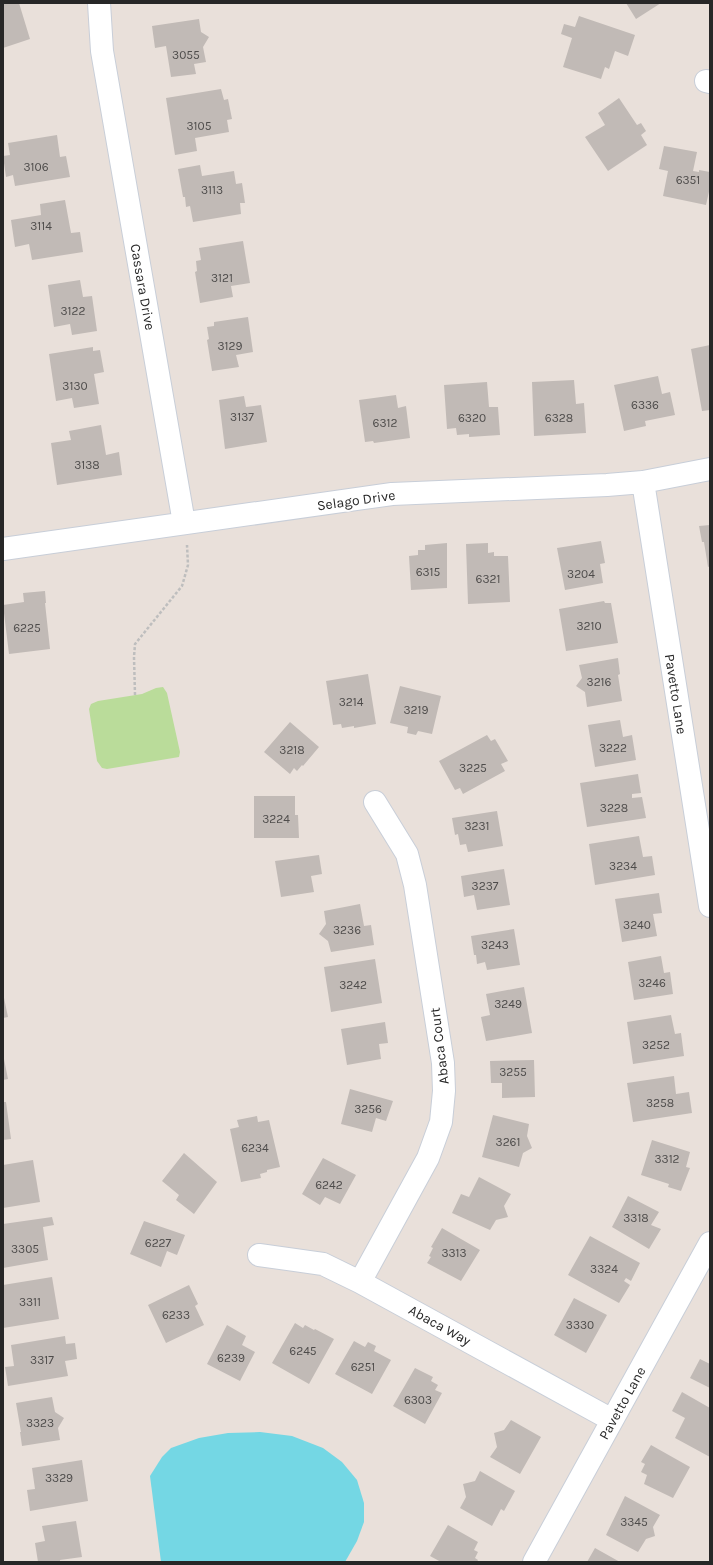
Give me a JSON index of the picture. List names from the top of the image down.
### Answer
{
  "streets": {
    "street": [
      "Cassara Drive",
      "Selago Drive",
      "Pavetto Lane",
      "Abaca Court",
      "Abaca Way"
    ]
  },
  "crossings": [
    ["Cassara Drive", "Selago Drive"],
    ["Selago Drive", "Pavetto Lane"],
    ["Pavetto Lane", "Abaca Way"],
    ["Abaca Court", "Abaca Way"]
  ],
  "house_numbers": [
    "3055",
    "3105",
    "3106",
    "6351",
    "3113",
    "3114",
    "3121",
    "3122",
    "3129",
    "3130",
    "6336",
    "3137",
    "6320",
    "6328",
    "6312",
    "3138",
    "6315",
    "3204",
    "6321",
    "3210",
    "6225",
    "3216",
    "3214",
    "3219",
    "3222",
    "3218",
    "3225",
    "3228",
    "3224",
    "3231",
    "3234",
    "3237",
    "3240",
    "3236",
    "3243",
    "3246",
    "3242",
    "3249",
    "3252",
    "3255",
    "3258",
    "3256",
    "3261",
    "6234",
    "3312",
    "6242",
    "3318",
    "6227",
    "3305",
    "3313",
    "3324",
    "3311",
    "6233",
    "3330",
    "6245",
    "6239",
    "3317",
    "6251",
    "6303",
    "3323",
    "3329",
    "3345"
  ]
}
